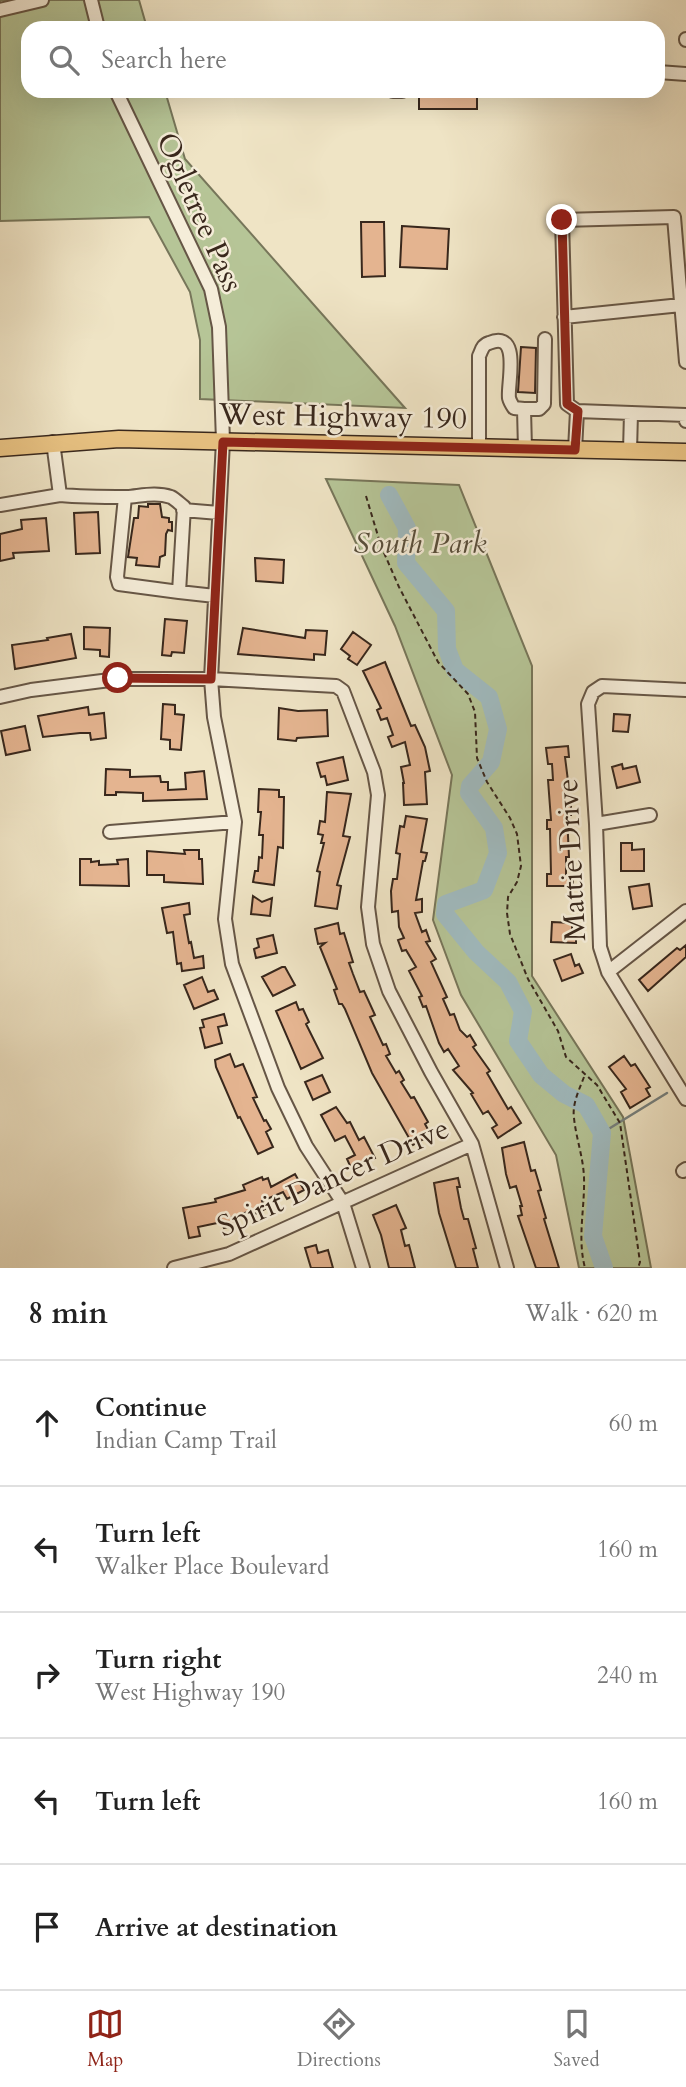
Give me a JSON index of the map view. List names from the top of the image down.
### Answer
{
  "streets": {
    "main road": ["West Highway 190"],
    "street": ["Ogletree Pass", "Mattie Drive", "Spirit Dancer Drive"]
  },
  "crossings": [
    ["Ogletree Pass", "West Highway 190"],
    ["Ogletree Pass", "Spirit Dancer Drive"]
  ],
  "parks": ["South Park"],
  "page": {
    "search": "Search here",
    "heading": ["8 min", "Walk · 620 m"],
    "list": [
      ["Continue", "Indian Camp Trail", "60 m"],
      ["Turn left", "Walker Place Boulevard", "160 m"],
      ["Turn right", "West Highway 190", "240 m"],
      ["Turn left", "160 m"],
      "Arrive at destination"
    ],
    "nav": ["Map", "Directions", "Saved"]
  }
}
